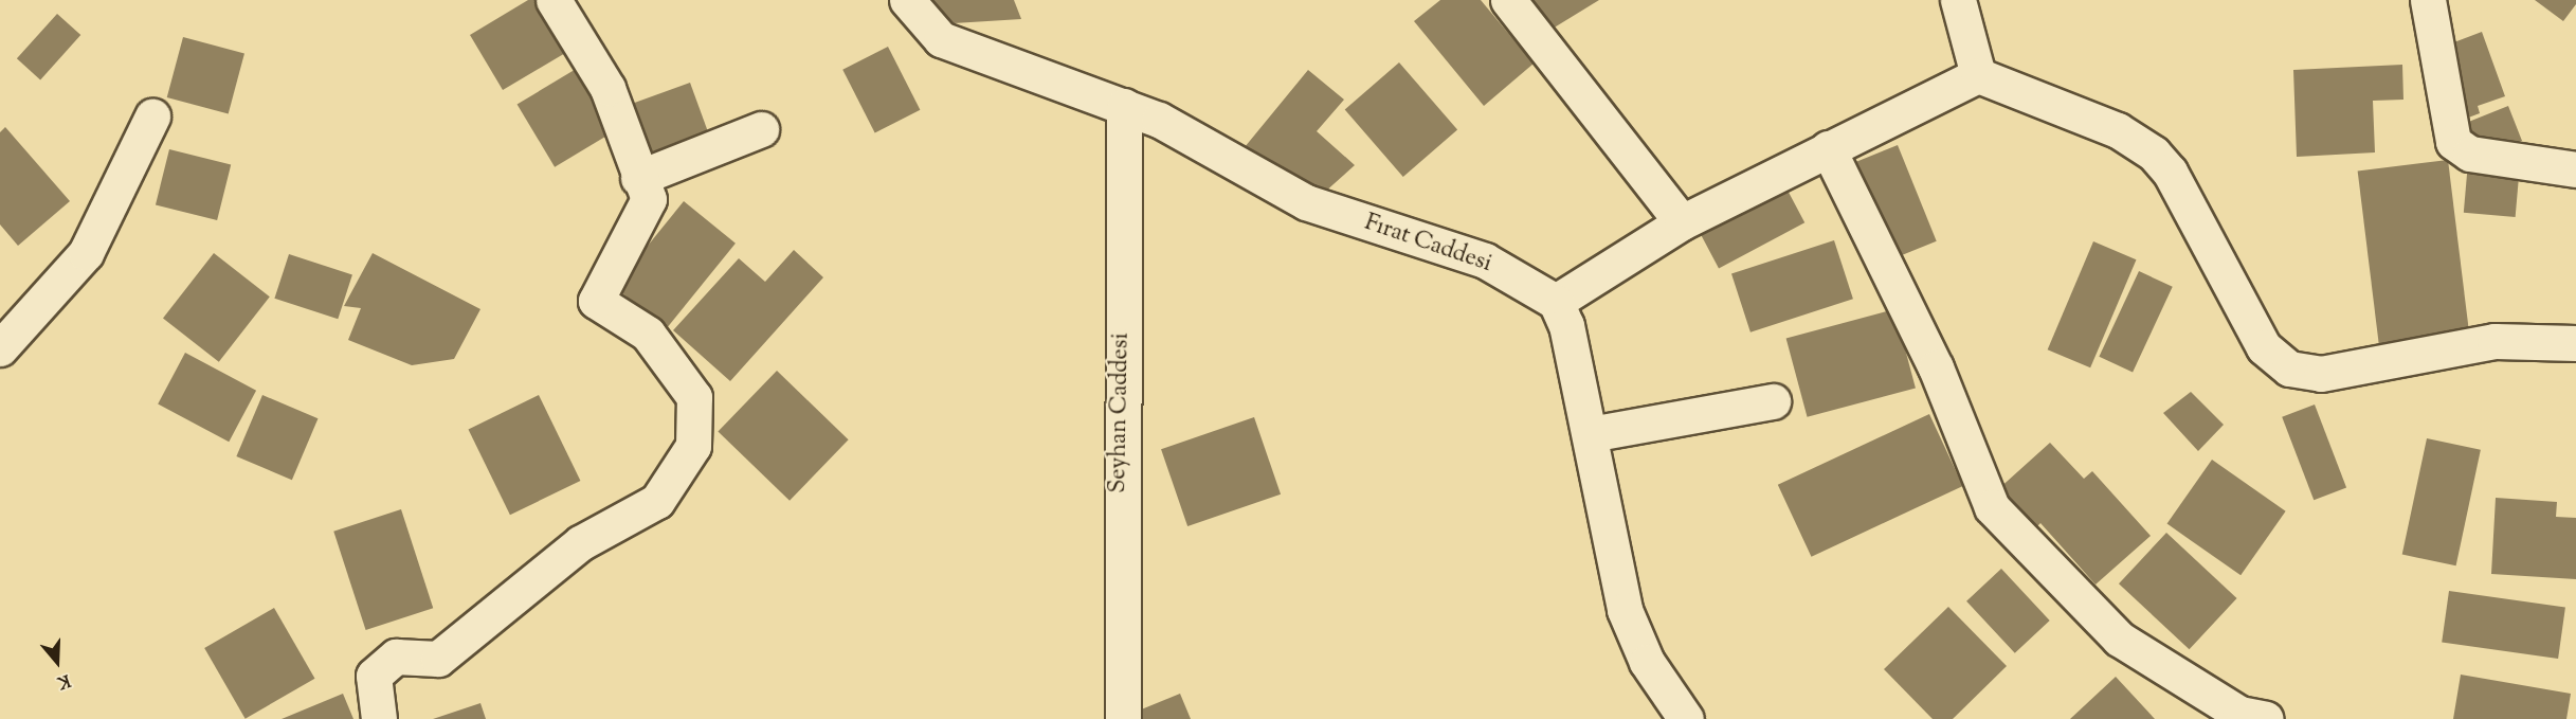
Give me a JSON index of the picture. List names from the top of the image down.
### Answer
{
  "streets": {
    "street": ["Fırat Caddesi", "Seyhan Caddesi"]
  },
  "crossings": [
    ["Fırat Caddesi", "Seyhan Caddesi"]
  ],
  "north": "bottom"
}
